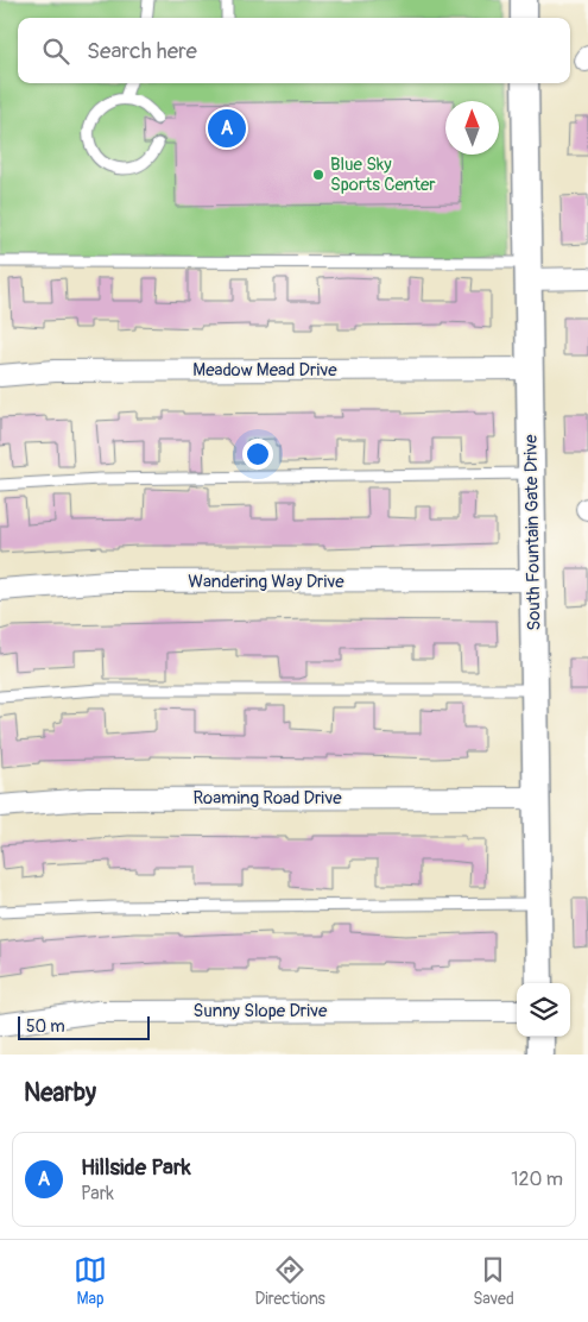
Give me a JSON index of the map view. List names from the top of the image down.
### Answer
{
  "streets": {
    "street": [
      "Meadow Mead Drive",
      "South Fountain Gate Drive",
      "Wandering Way Drive",
      "Roaming Road Drive",
      "Sunny Slope Drive"
    ]
  },
  "crossings": [
    ["Meadow Mead Drive", "South Fountain Gate Drive"],
    ["South Fountain Gate Drive", "Wandering Way Drive"],
    ["South Fountain Gate Drive", "Roaming Road Drive"]
  ],
  "places": ["Blue Sky Sports Center"],
  "scale_bar": "50 m",
  "north": "top",
  "page": {
    "search": "Search here",
    "pins": "A",
    "scale": "50 m",
    "heading": "Nearby",
    "list": [
      {
        "mark": "A",
        "name": "Hillside Park",
        "note": "Park",
        "value": "120 m"
      }
    ],
    "nav": ["Map", "Directions", "Saved"]
  }
}
